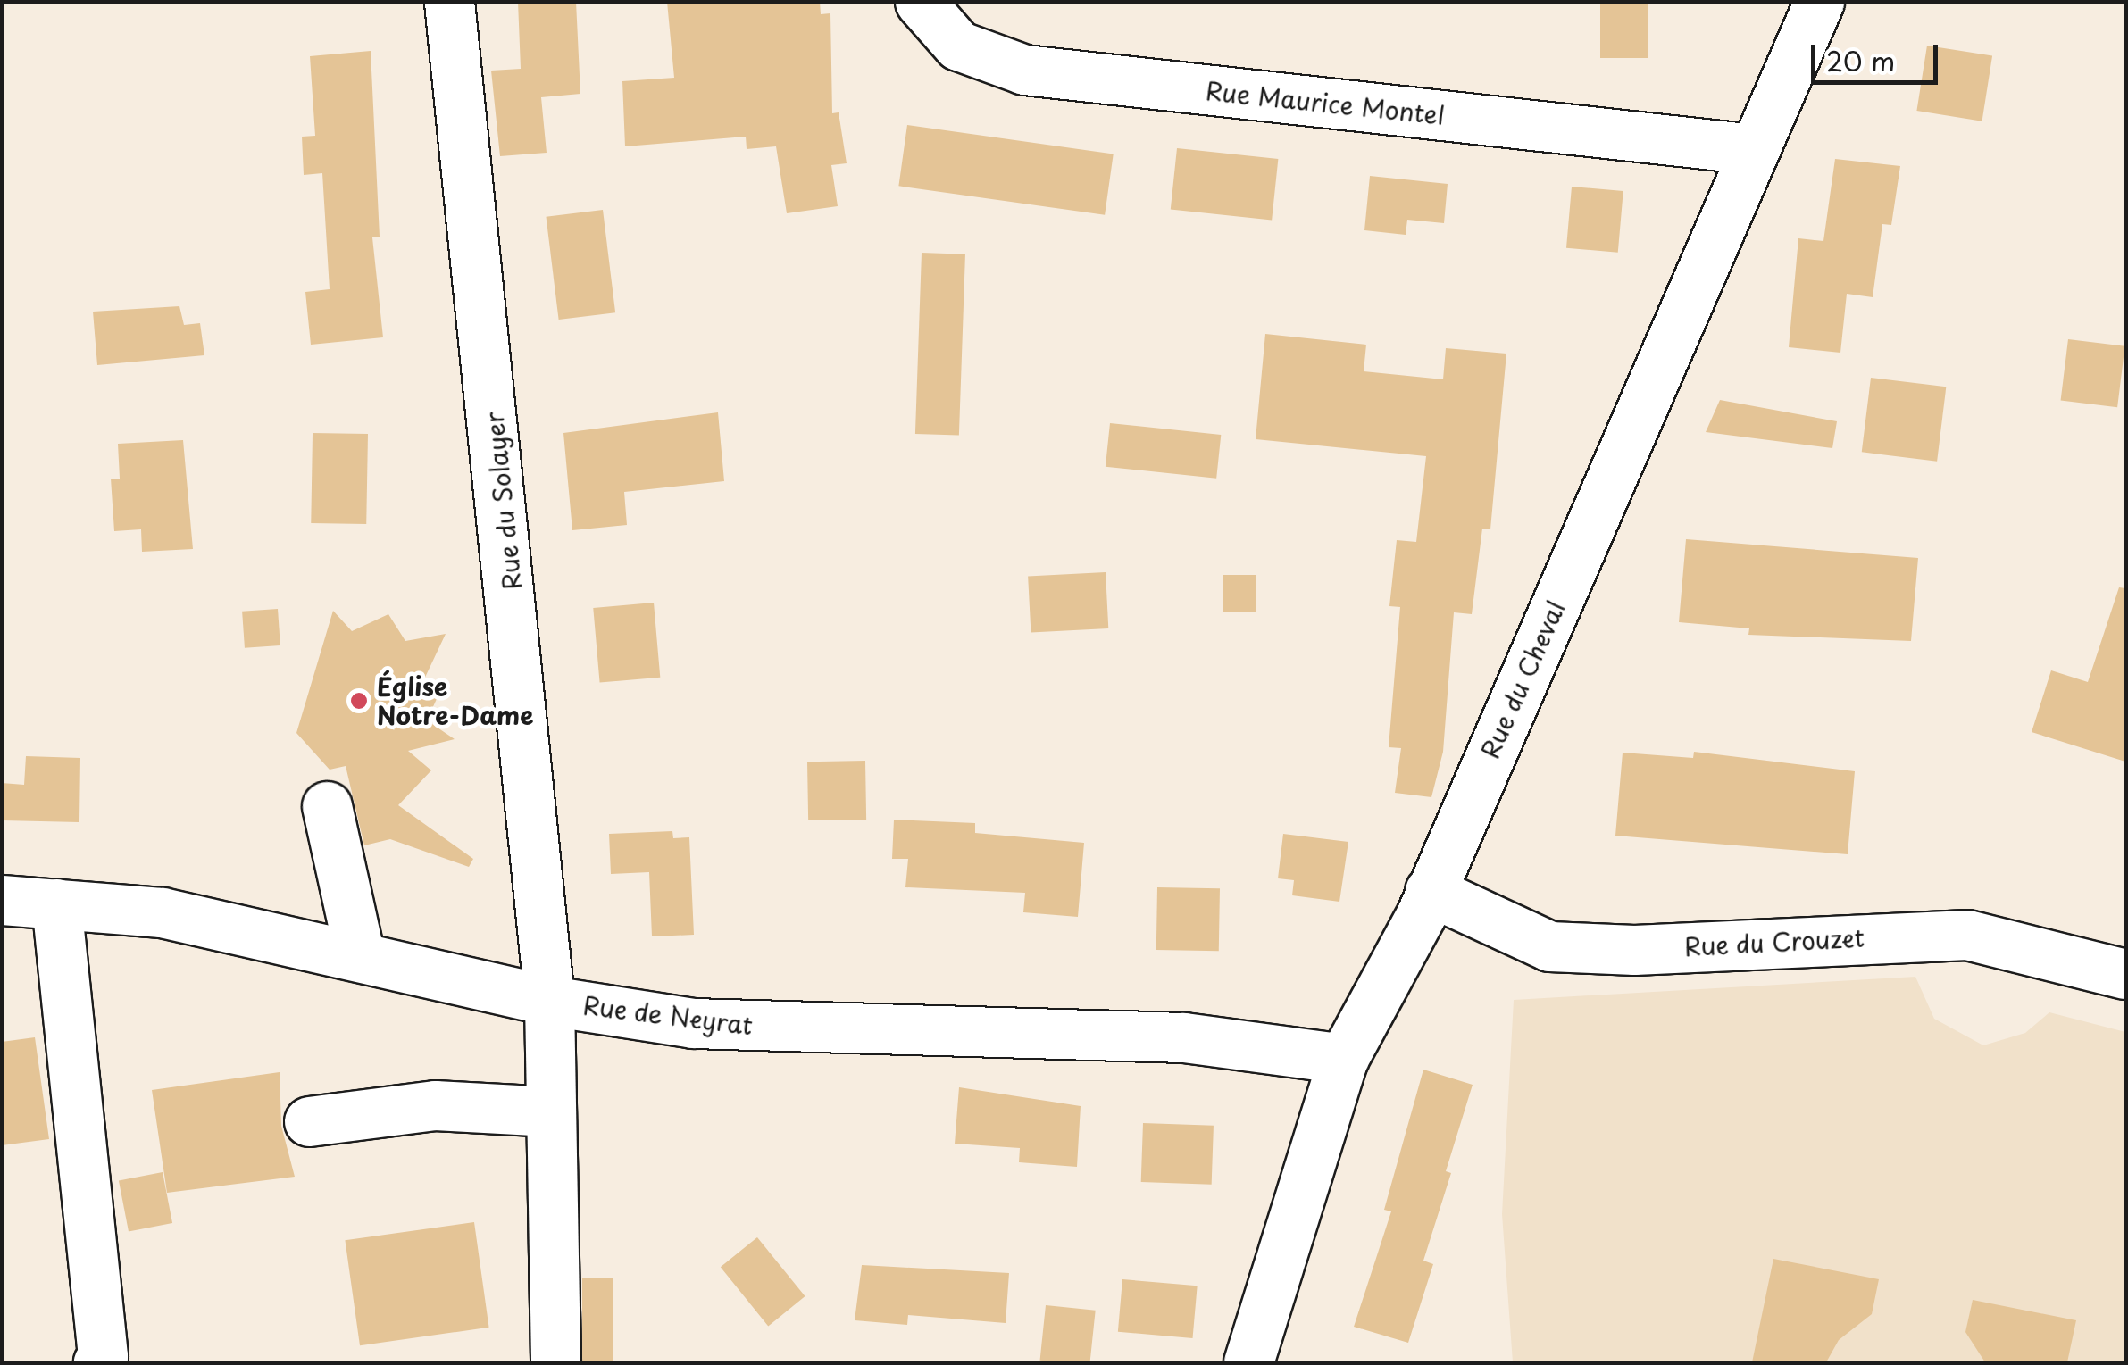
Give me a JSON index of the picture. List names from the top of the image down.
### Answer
{
  "streets": {
    "street": [
      "Rue Maurice Montel",
      "Rue du Solayer",
      "Rue du Cheval",
      "Rue du Crouzet",
      "Rue de Neyrat"
    ]
  },
  "crossings": [
    ["Rue Maurice Montel", "Rue du Cheval"],
    ["Rue du Solayer", "Rue de Neyrat"],
    ["Rue du Cheval", "Rue du Crouzet"],
    ["Rue du Cheval", "Rue de Neyrat"]
  ],
  "places": ["Église Notre-Dame"],
  "scale_bar": "20 m"
}
